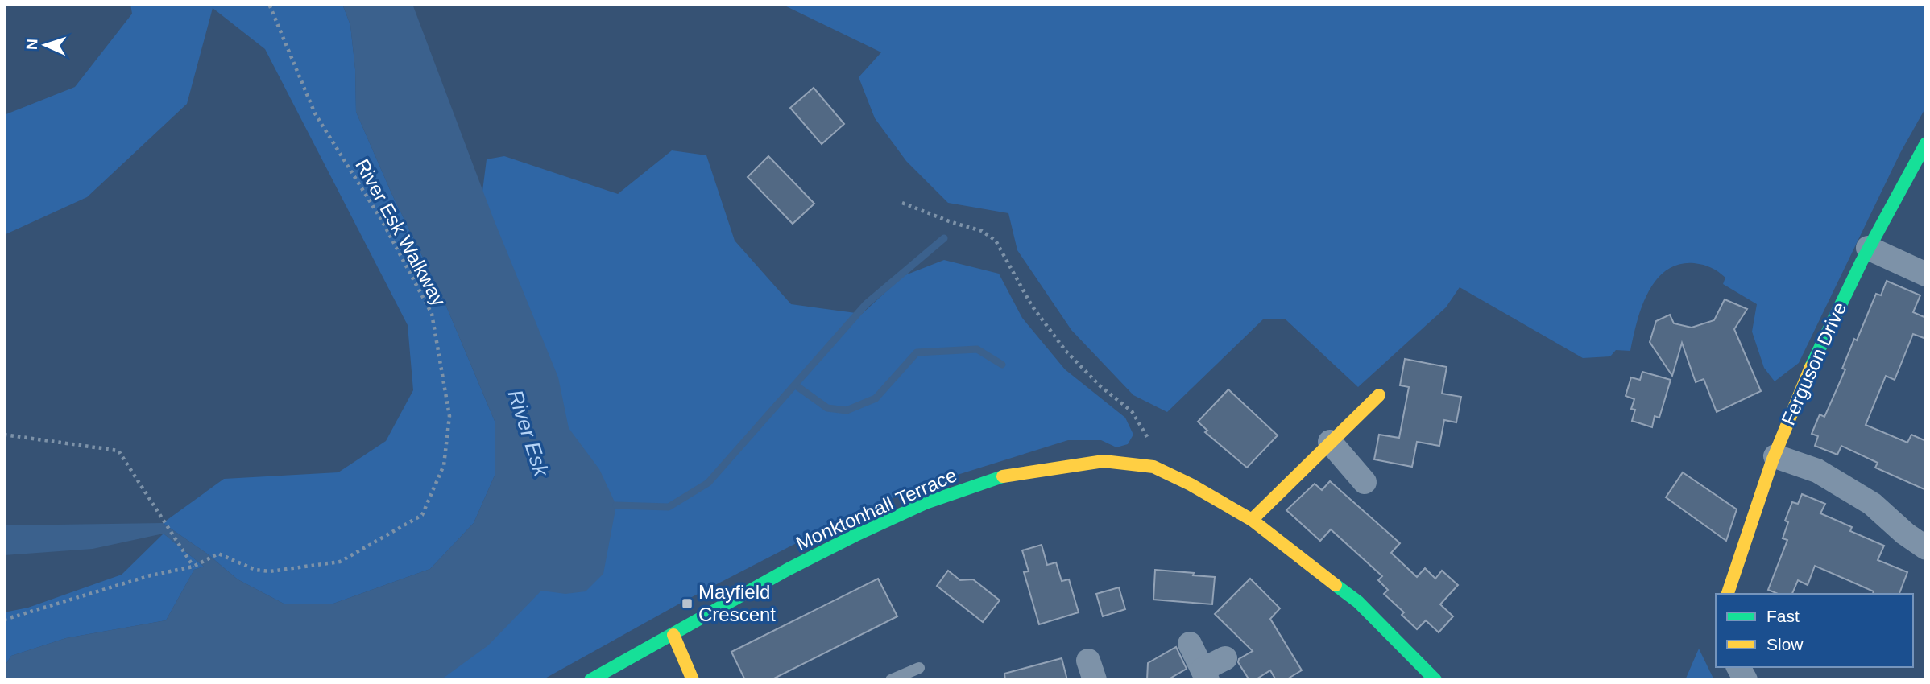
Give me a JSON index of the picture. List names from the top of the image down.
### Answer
{
  "streets": {
    "main road": ["Ferguson Drive", "Monktonhall Terrace"],
    "path": ["River Esk Walkway"]
  },
  "water": ["River Esk"],
  "places": {
    "transit": ["Mayfield Crescent"]
  },
  "legend": ["Fast", "Slow"],
  "north": "left"
}
